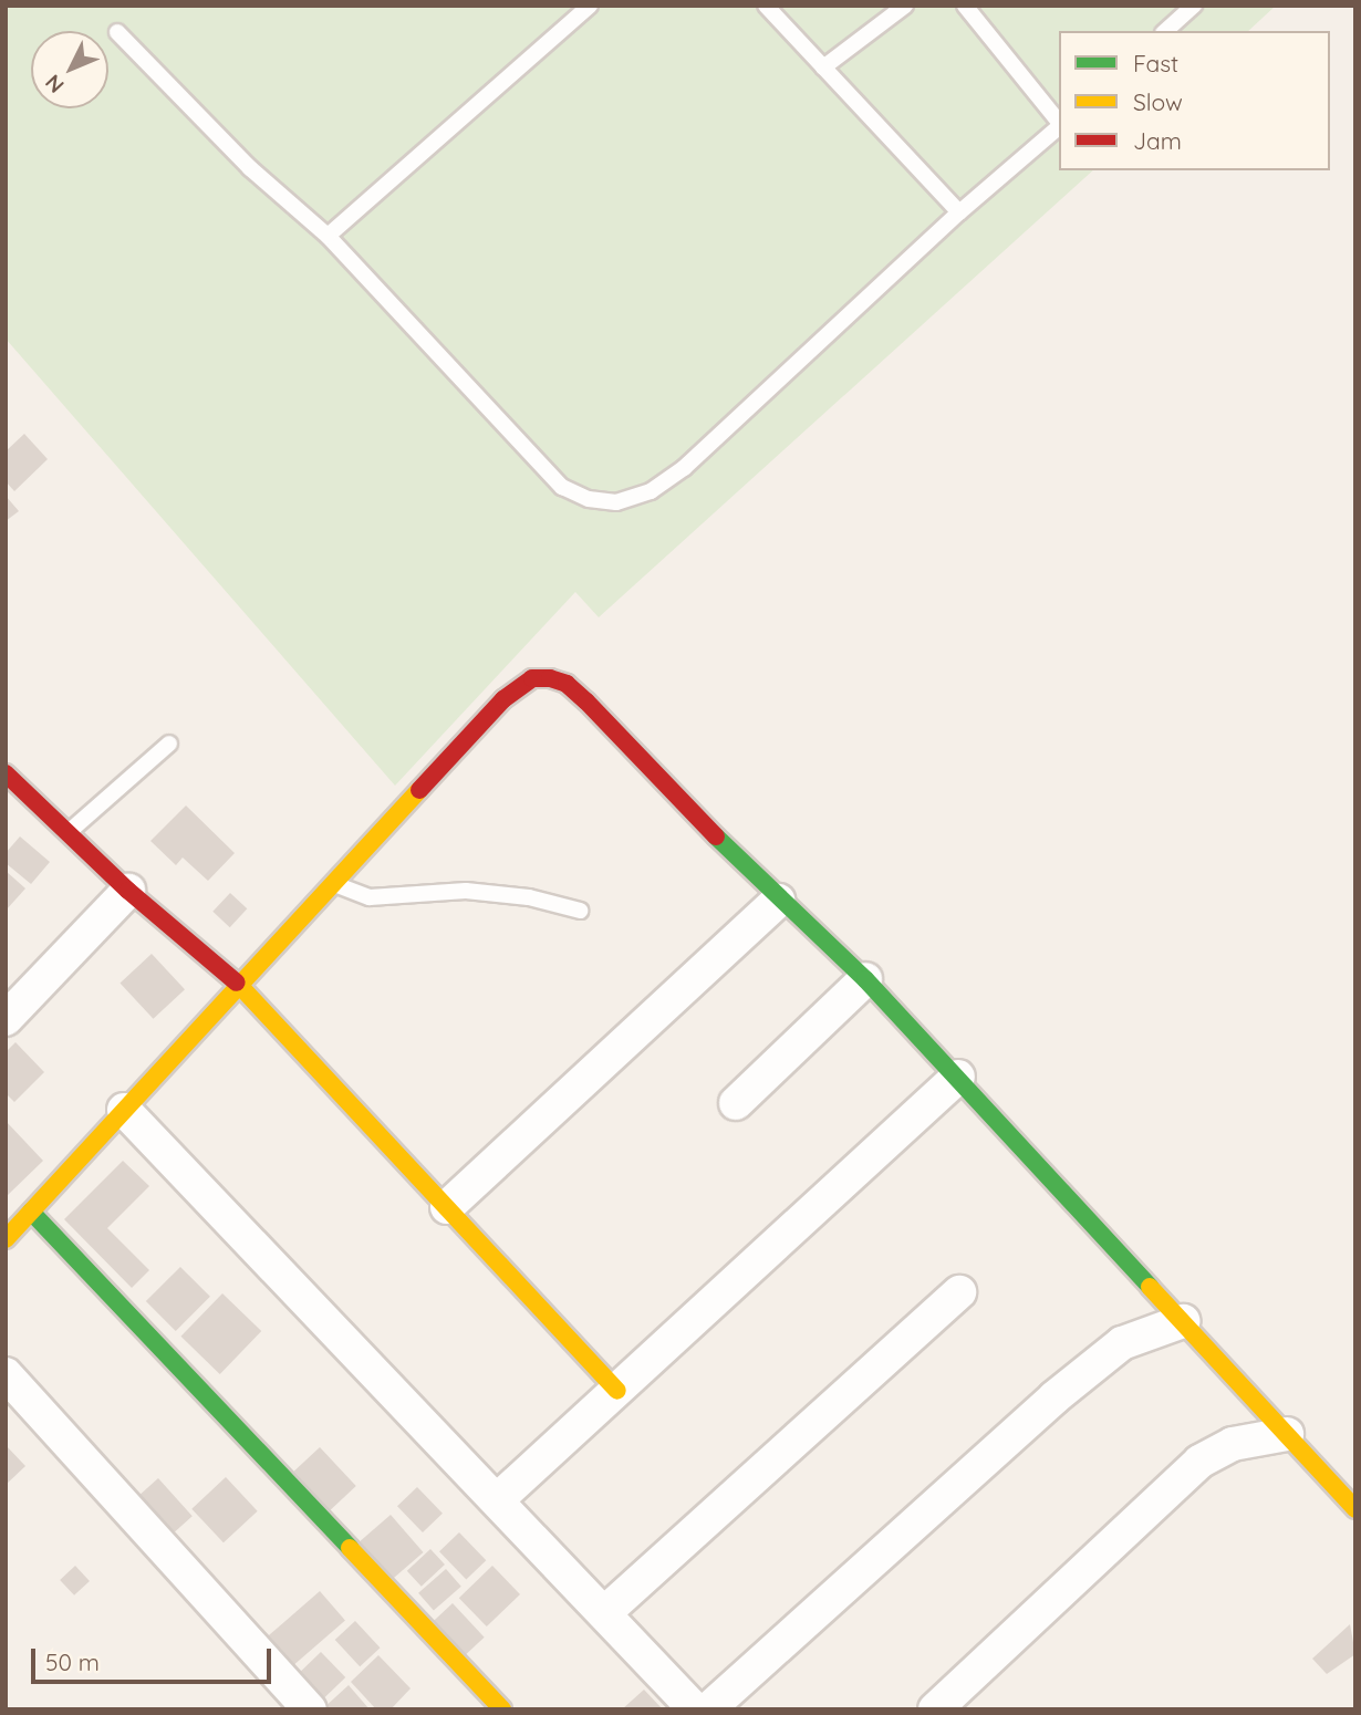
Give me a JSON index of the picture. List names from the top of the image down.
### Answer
{
  "legend": ["Fast", "Slow", "Jam"],
  "scale_bar": "50 m",
  "north": "bottom left"
}
